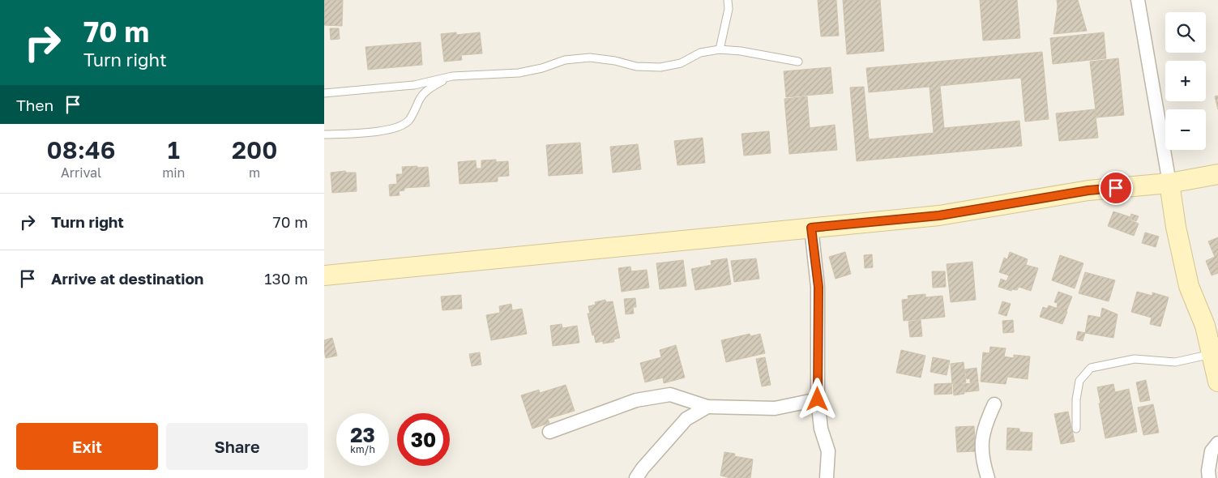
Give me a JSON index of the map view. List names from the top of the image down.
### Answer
{
  "page": {
    "turn": ["70 m", "Turn right"],
    "map_buttons": ["+", "−"],
    "then": "Then",
    "eta": [
      "08:46",
      "Arrival",
      "1",
      "min",
      "200",
      "m"
    ],
    "list": [
      {
        "name": "Turn right",
        "value": "70 m"
      },
      {
        "name": "Arrive at destination",
        "value": "130 m"
      }
    ],
    "speed": "23 km/h",
    "limit": "30",
    "buttons": ["Exit", "Share"]
  }
}
